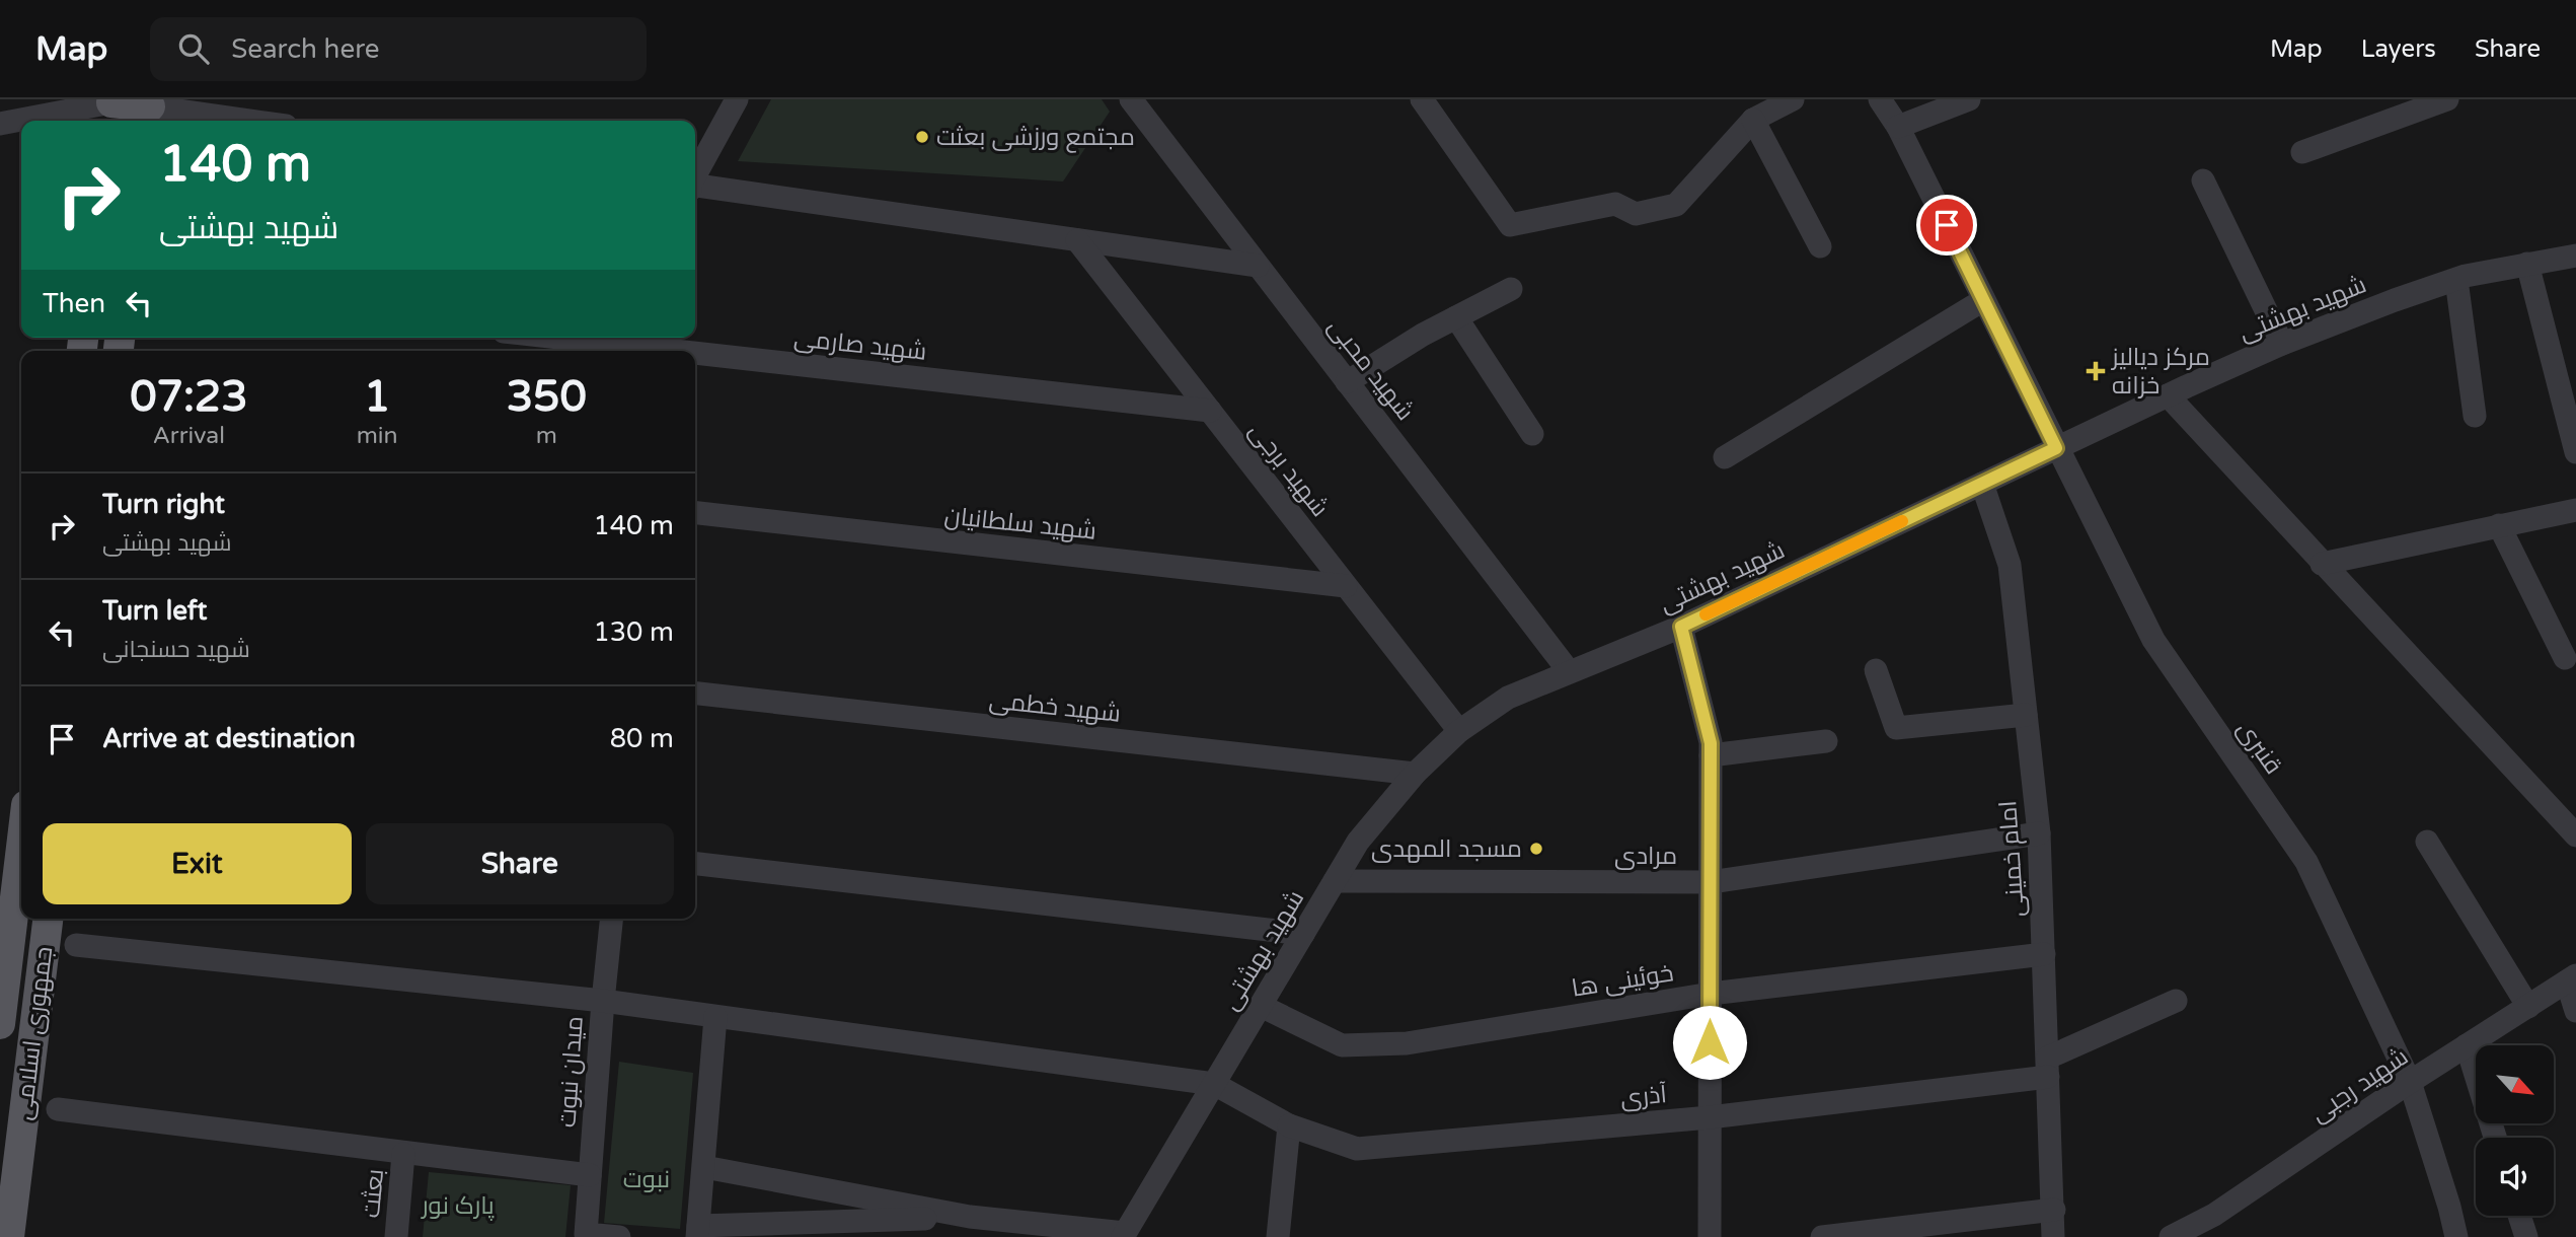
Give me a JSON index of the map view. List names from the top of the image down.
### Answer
{
  "streets": {
    "main road": ["جمهوری اسلامی"],
    "street": [
      "شهید بهشتی",
      "شهید صارمی",
      "شهید محبی",
      "شهید برجی",
      "شهید سلطانیان",
      "شهید خطمی",
      "قنبری",
      "مرادی",
      "امام خمینی",
      "خوئینی ها",
      "میدان نبوت",
      "شهید رجبی",
      "آذری",
      "بعثت"
    ]
  },
  "crossings": [
    ["شهید بهشتی", "شهید محبی"],
    ["شهید بهشتی", "شهید برجی"],
    ["شهید بهشتی", "شهید خطمی"],
    ["شهید بهشتی", "قنبری"],
    ["شهید بهشتی", "مرادی"],
    ["شهید بهشتی", "امام خمینی"],
    ["شهید بهشتی", "خوئینی ها"],
    ["شهید بهشتی", "میدان نبوت"],
    ["شهید بهشتی", "آذری"],
    ["شهید صارمی", "شهید برجی"],
    ["شهید برجی", "شهید سلطانیان"],
    ["قنبری", "شهید رجبی"],
    ["مرادی", "امام خمینی"],
    ["امام خمینی", "خوئینی ها"],
    ["امام خمینی", "آذری"],
    ["میدان نبوت", "آذری"]
  ],
  "parks": ["نبوت", "پارک نور"],
  "places": {
    "other": ["مجتمع ورزشی بعثت", "مسجد المهدی"],
    "health": ["مرکز دیالیز خزانه"]
  },
  "north": "bottom right",
  "page": {
    "header": "Map",
    "search": "Search here",
    "nav": ["Map", "Layers", "Share"],
    "turn": ["140 m", "شهید بهشتی"],
    "then": "Then",
    "eta": [
      "07:23",
      "Arrival",
      "1",
      "min",
      "350",
      "m"
    ],
    "list": [
      {
        "name": "Turn right",
        "note": "شهید بهشتی",
        "value": "140 m"
      },
      {
        "name": "Turn left",
        "note": "شهید حسنجانی",
        "value": "130 m"
      },
      {
        "name": "Arrive at destination",
        "value": "80 m"
      }
    ],
    "buttons": ["Exit", "Share"]
  }
}
